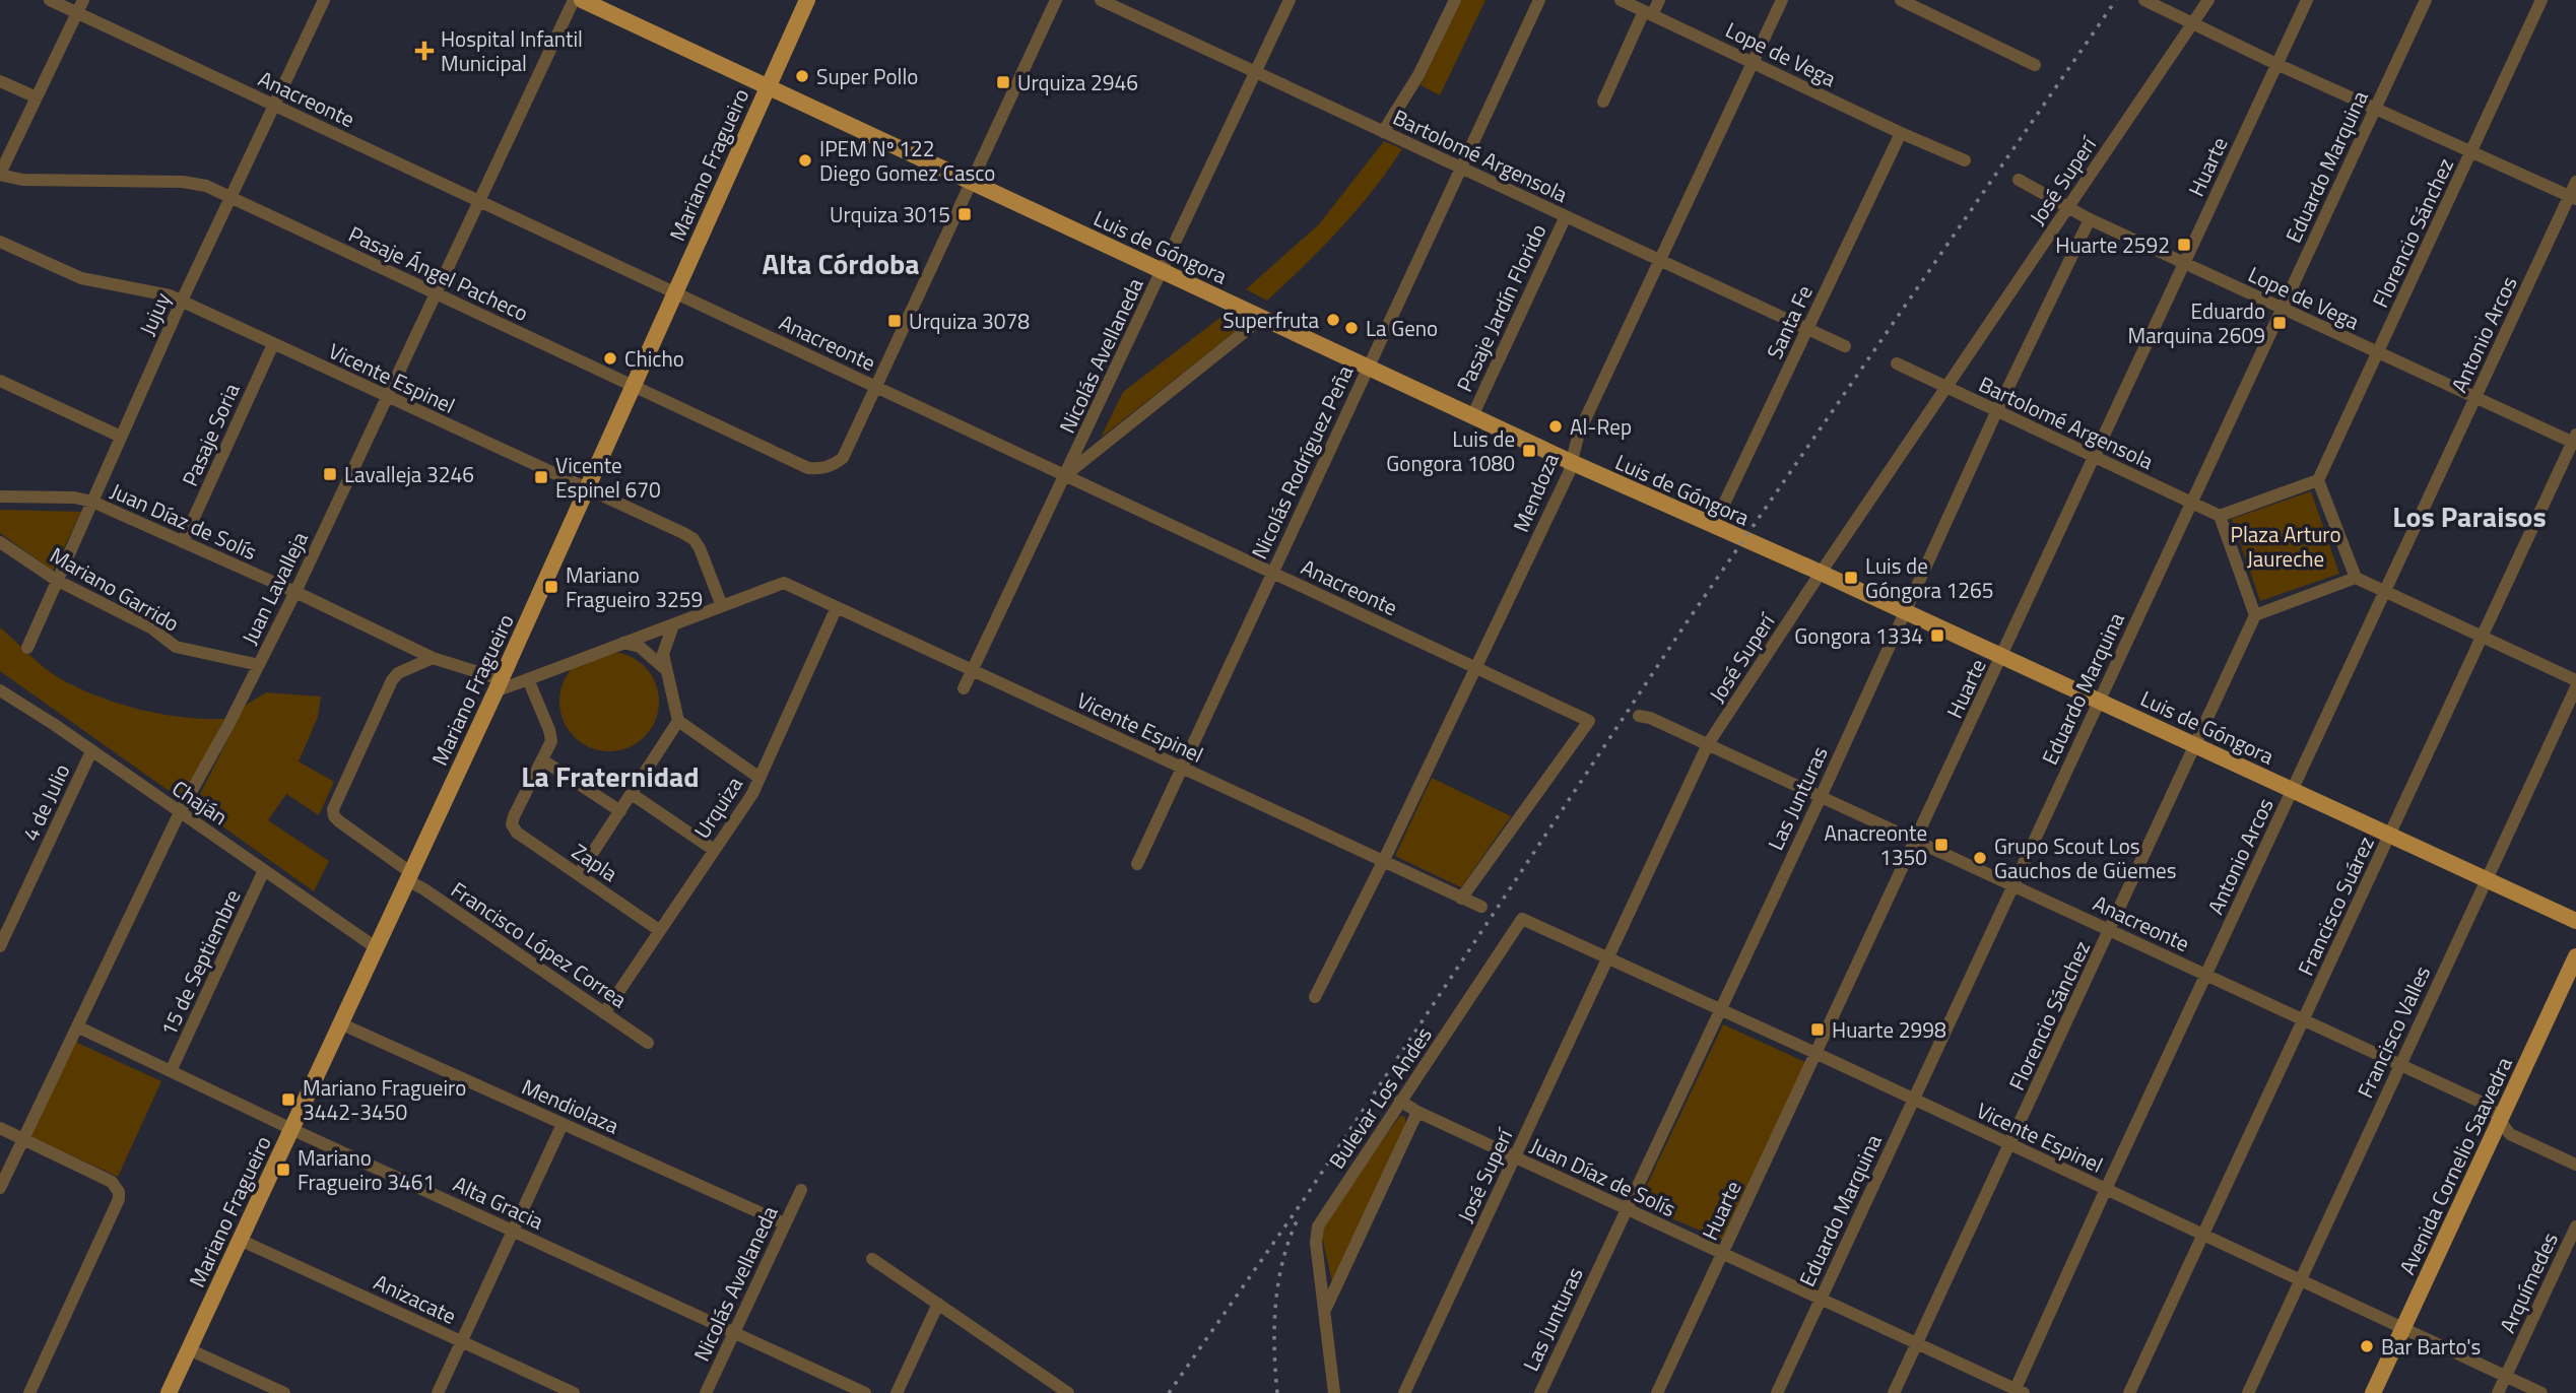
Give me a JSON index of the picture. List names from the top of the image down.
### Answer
{
  "streets": {
    "main road": ["Mariano Fragueiro", "Luis de Góngora", "Avenida Cornelio Saavedra"],
    "street": [
      "Lope de Vega",
      "Anacreonte",
      "Bartolomé Argensola",
      "Huarte",
      "Eduardo Marquina",
      "José Superí",
      "Florencio Sánchez",
      "Pasaje Ángel Pacheco",
      "Pasaje Jardín Florido",
      "Jujuy",
      "Santa Fe",
      "Antonio Arcos",
      "Nicolás Avellaneda",
      "Vicente Espinel",
      "Pasaje Soria",
      "Nicolás Rodríguez Peña",
      "Mendoza",
      "Juan Díaz de Solís",
      "Juan Lavalleja",
      "Mariano Garrido",
      "Las Junturas",
      "4 de Julio",
      "Chaján",
      "Urquiza",
      "Zapla",
      "Francisco Suárez",
      "Francisco López Correa",
      "15 de Septiembre",
      "Francisco Valles",
      "Bulevar Los Andes",
      "Mendiolaza",
      "Alta Gracia",
      "Arquímedes",
      "Anizacate"
    ]
  },
  "crossings": [
    ["Lope de Vega", "Huarte"],
    ["Lope de Vega", "Eduardo Marquina"],
    ["Lope de Vega", "José Superí"],
    ["Lope de Vega", "Florencio Sánchez"],
    ["Lope de Vega", "Santa Fe"],
    ["Lope de Vega", "Antonio Arcos"],
    ["Lope de Vega", "Mendoza"],
    ["Lope de Vega", "Las Junturas"],
    ["Lope de Vega", "Francisco Suárez"],
    ["Anacreonte", "Mariano Fragueiro"],
    ["Anacreonte", "Huarte"],
    ["Anacreonte", "Eduardo Marquina"],
    ["Anacreonte", "José Superí"],
    ["Anacreonte", "Florencio Sánchez"],
    ["Anacreonte", "Pasaje Ángel Pacheco"],
    ["Anacreonte", "Jujuy"],
    ["Anacreonte", "Antonio Arcos"],
    ["Anacreonte", "Nicolás Avellaneda"],
    ["Anacreonte", "Vicente Espinel"],
    ["Anacreonte", "Nicolás Rodríguez Peña"],
    ["Anacreonte", "Mendoza"],
    ["Anacreonte", "Juan Lavalleja"],
    ["Anacreonte", "Las Junturas"],
    ["Anacreonte", "Francisco Suárez"],
    ["Anacreonte", "Francisco Valles"],
    ["Anacreonte", "Avenida Cornelio Saavedra"],
    ["Bartolomé Argensola", "Huarte"],
    ["Bartolomé Argensola", "Eduardo Marquina"],
    ["Bartolomé Argensola", "José Superí"],
    ["Bartolomé Argensola", "Pasaje Jardín Florido"],
    ["Bartolomé Argensola", "Santa Fe"],
    ["Bartolomé Argensola", "Nicolás Avellaneda"],
    ["Bartolomé Argensola", "Nicolás Rodríguez Peña"],
    ["Bartolomé Argensola", "Mendoza"],
    ["Bartolomé Argensola", "Las Junturas"],
    ["Mariano Fragueiro", "Luis de Góngora"],
    ["Mariano Fragueiro", "Pasaje Ángel Pacheco"],
    ["Mariano Fragueiro", "Vicente Espinel"],
    ["Mariano Fragueiro", "Juan Díaz de Solís"],
    ["Mariano Fragueiro", "Chaján"],
    ["Mariano Fragueiro", "Francisco López Correa"],
    ["Mariano Fragueiro", "Mendiolaza"],
    ["Mariano Fragueiro", "Alta Gracia"],
    ["Mariano Fragueiro", "Anizacate"],
    ["Huarte", "Luis de Góngora"],
    ["Huarte", "Vicente Espinel"],
    ["Huarte", "Juan Díaz de Solís"],
    ["Eduardo Marquina", "Luis de Góngora"],
    ["Eduardo Marquina", "Vicente Espinel"],
    ["Eduardo Marquina", "Juan Díaz de Solís"],
    ["José Superí", "Luis de Góngora"],
    ["José Superí", "Vicente Espinel"],
    ["José Superí", "Juan Díaz de Solís"],
    ["Florencio Sánchez", "Luis de Góngora"],
    ["Florencio Sánchez", "Vicente Espinel"],
    ["Florencio Sánchez", "Juan Díaz de Solís"],
    ["Luis de Góngora", "Pasaje Jardín Florido"],
    ["Luis de Góngora", "Santa Fe"],
    ["Luis de Góngora", "Antonio Arcos"],
    ["Luis de Góngora", "Nicolás Avellaneda"],
    ["Luis de Góngora", "Nicolás Rodríguez Peña"],
    ["Luis de Góngora", "Mendoza"],
    ["Luis de Góngora", "Las Junturas"],
    ["Luis de Góngora", "Francisco Suárez"],
    ["Luis de Góngora", "Francisco Valles"],
    ["Pasaje Ángel Pacheco", "Jujuy"],
    ["Pasaje Ángel Pacheco", "Juan Lavalleja"],
    ["Jujuy", "Vicente Espinel"],
    ["Jujuy", "Juan Díaz de Solís"],
    ["Jujuy", "Mariano Garrido"],
    ["Antonio Arcos", "Vicente Espinel"],
    ["Antonio Arcos", "Juan Díaz de Solís"],
    ["Nicolás Avellaneda", "Vicente Espinel"],
    ["Nicolás Avellaneda", "Mendiolaza"],
    ["Nicolás Avellaneda", "Alta Gracia"],
    ["Vicente Espinel", "Pasaje Soria"],
    ["Vicente Espinel", "Nicolás Rodríguez Peña"],
    ["Vicente Espinel", "Mendoza"],
    ["Vicente Espinel", "Juan Lavalleja"],
    ["Vicente Espinel", "Las Junturas"],
    ["Vicente Espinel", "Urquiza"],
    ["Vicente Espinel", "Francisco Suárez"],
    ["Vicente Espinel", "Francisco Valles"],
    ["Vicente Espinel", "Bulevar Los Andes"],
    ["Vicente Espinel", "Avenida Cornelio Saavedra"],
    ["Vicente Espinel", "Arquímedes"],
    ["Pasaje Soria", "Juan Díaz de Solís"],
    ["Juan Díaz de Solís", "Juan Lavalleja"],
    ["Juan Díaz de Solís", "Las Junturas"],
    ["Juan Díaz de Solís", "Francisco López Correa"],
    ["Juan Díaz de Solís", "Bulevar Los Andes"],
    ["Juan Lavalleja", "Mariano Garrido"],
    ["Juan Lavalleja", "Chaján"],
    ["Juan Lavalleja", "Alta Gracia"],
    ["4 de Julio", "Chaján"],
    ["Chaján", "15 de Septiembre"],
    ["Urquiza", "Zapla"],
    ["Urquiza", "Francisco López Correa"],
    ["15 de Septiembre", "Alta Gracia"]
  ],
  "districts": ["Alta Córdoba", "Los Paraisos", "La Fraternidad"],
  "parks": ["Plaza Arturo Jaureche"],
  "places": {
    "health": ["Hospital Infantil Municipal"],
    "other": [
      "Super Pollo",
      "IPEM Nº 122 Diego Gomez Casco",
      "Superfruta",
      "La Geno",
      "Chicho",
      "Al-Rep",
      "Grupo Scout Los Gauchos de Güemes",
      "Bar Barto's"
    ],
    "transit": [
      "Urquiza 2946",
      "Urquiza 3015",
      "Huarte 2592",
      "Urquiza 3078",
      "Eduardo Marquina 2609",
      "Luis de Gongora 1080",
      "Lavalleja 3246",
      "Vicente Espinel 670",
      "Luis de Góngora 1265",
      "Mariano Fragueiro 3259",
      "Gongora 1334",
      "Anacreonte 1350",
      "Huarte 2998",
      "Mariano Fragueiro 3442-3450",
      "Mariano Fragueiro 3461"
    ]
  }
}
